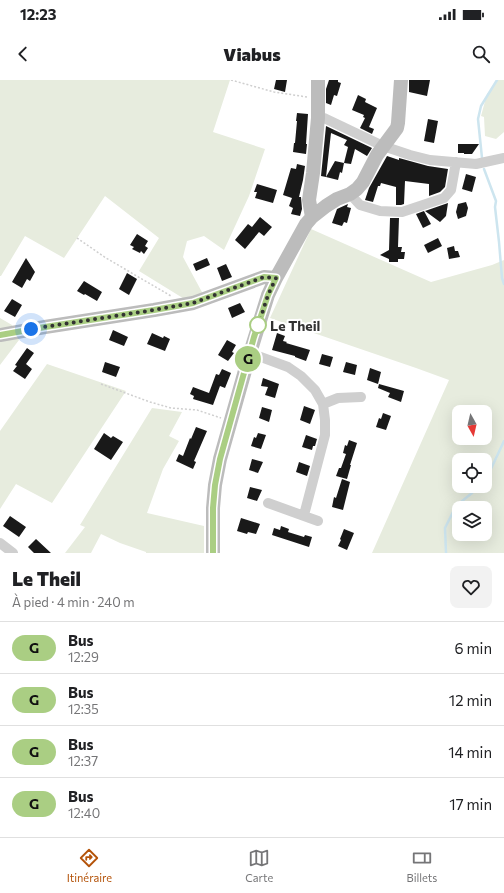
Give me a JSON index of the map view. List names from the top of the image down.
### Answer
{
  "places": ["Le Theil"],
  "lines": ["bus line G"],
  "north": "bottom",
  "page": {
    "status": "12:23",
    "header": "Viabus",
    "on_map": "G",
    "heading": ["Le Theil", "À pied · 4 min · 240 m"],
    "list": [
      {
        "mark": "G",
        "name": "Bus",
        "note": "12:29",
        "value": "6 min"
      },
      {
        "mark": "G",
        "name": "Bus",
        "note": "12:35",
        "value": "12 min"
      },
      {
        "mark": "G",
        "name": "Bus",
        "note": "12:37",
        "value": "14 min"
      },
      {
        "mark": "G",
        "name": "Bus",
        "note": "12:40",
        "value": "17 min"
      }
    ],
    "tabs": ["Itinéraire", "Carte", "Billets"]
  }
}
